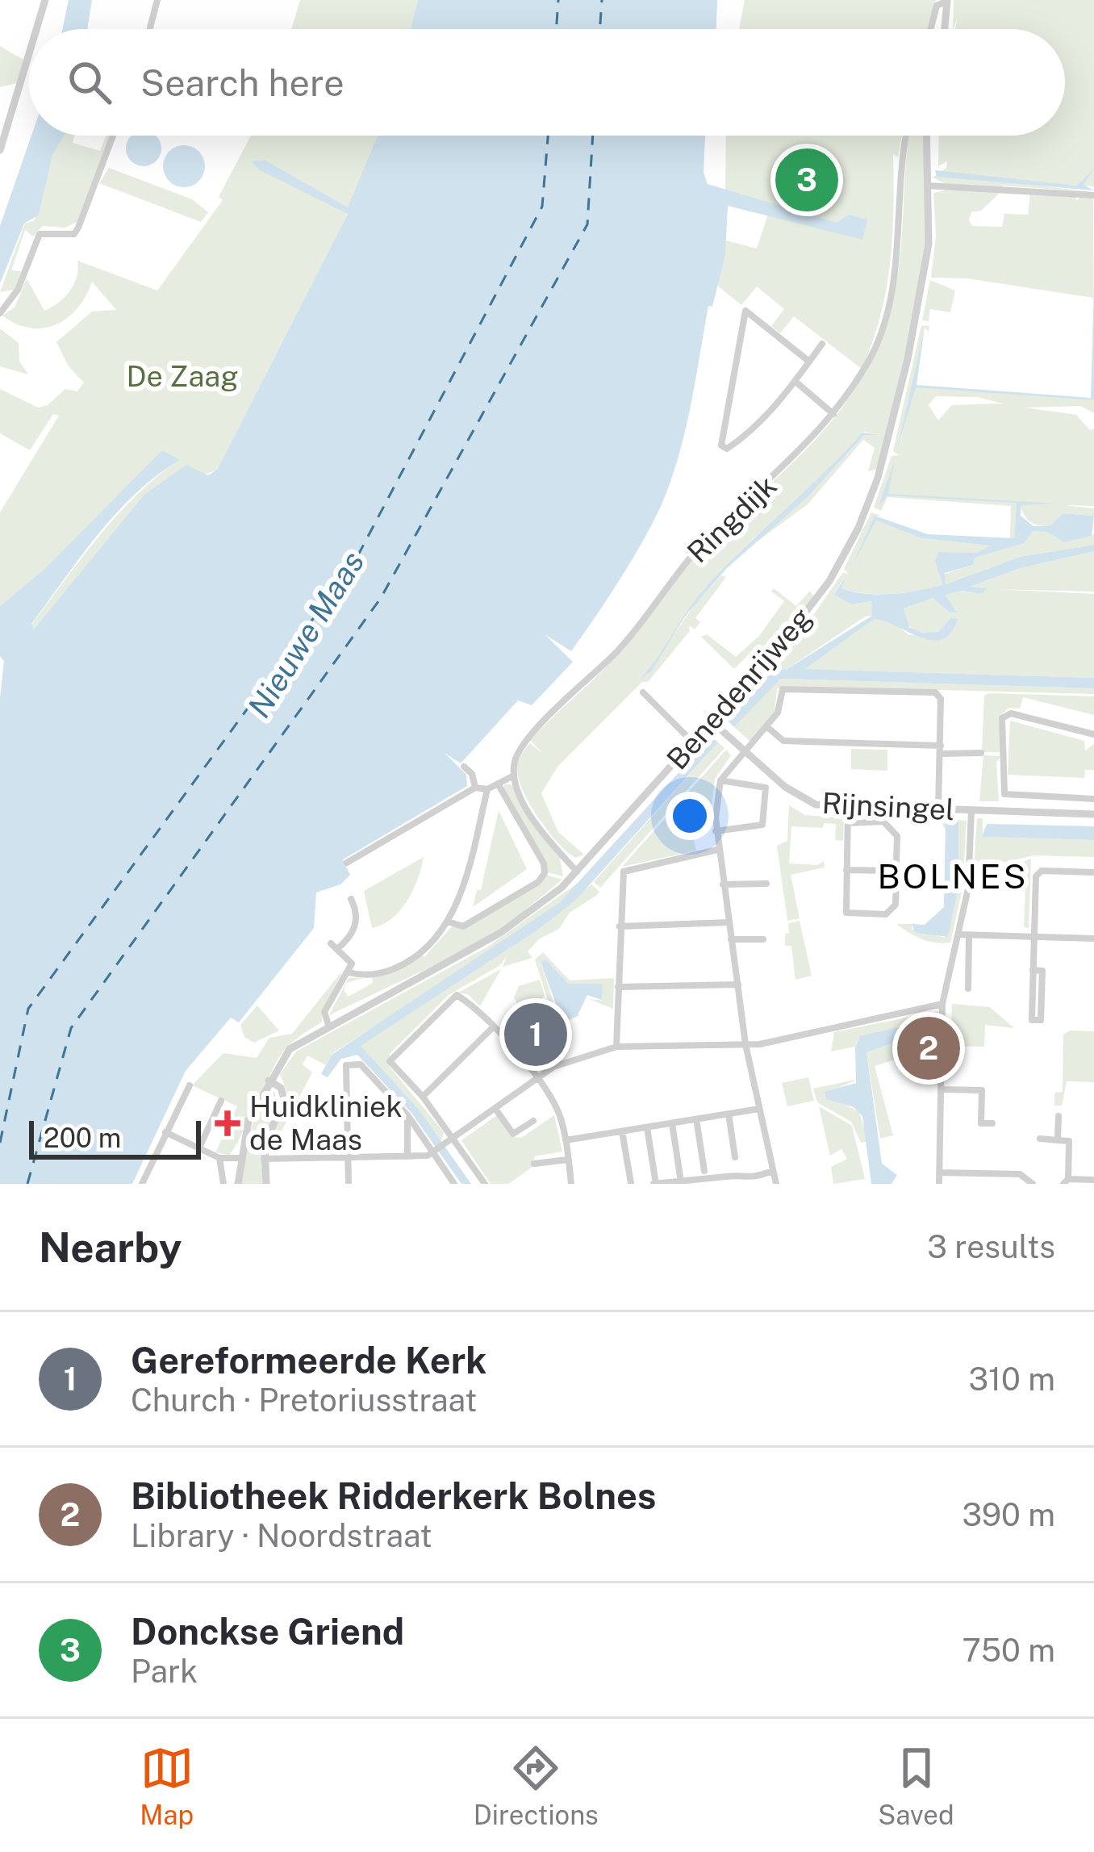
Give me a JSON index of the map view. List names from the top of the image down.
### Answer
{
  "streets": {
    "street": ["Ringdijk", "Benedenrijweg", "Rijnsingel"]
  },
  "crossings": [
    ["Benedenrijweg", "Rijnsingel"]
  ],
  "districts": ["BOLNES"],
  "water": ["Nieuwe Maas"],
  "parks": ["De Zaag"],
  "places": {
    "health": ["Huidkliniek de Maas"]
  },
  "scale_bar": "200 m",
  "page": {
    "search": "Search here",
    "pins": ["3", "1", "2"],
    "scale": "200 m",
    "heading": ["Nearby", "3 results"],
    "list": [
      {
        "mark": "1",
        "name": "Gereformeerde Kerk",
        "note": "Church · Pretoriusstraat",
        "value": "310 m"
      },
      {
        "mark": "2",
        "name": "Bibliotheek Ridderkerk Bolnes",
        "note": "Library · Noordstraat",
        "value": "390 m"
      },
      {
        "mark": "3",
        "name": "Donckse Griend",
        "note": "Park",
        "value": "750 m"
      }
    ],
    "nav": ["Map", "Directions", "Saved"]
  }
}
